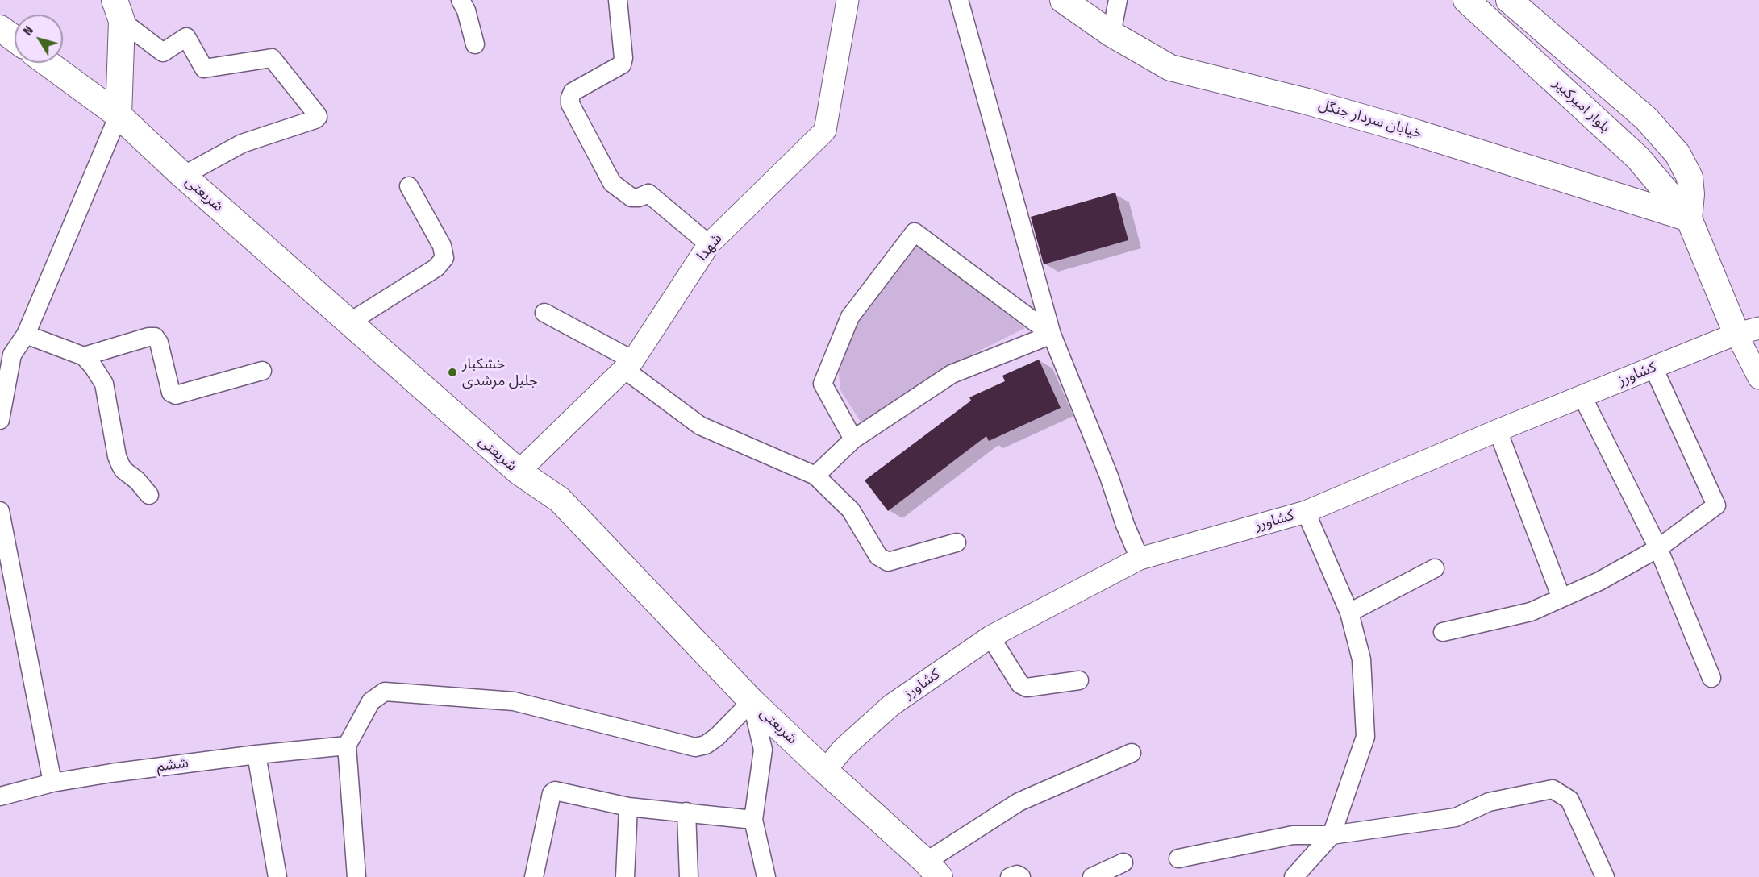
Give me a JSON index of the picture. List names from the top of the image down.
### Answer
{
  "streets": {
    "main road": ["بلوار امیرکبیر", "خیابان سردار جنگل", "شریعتی"],
    "street": ["شهدا", "کشاورز", "ششم"]
  },
  "crossings": [
    ["بلوار امیرکبیر", "خیابان سردار جنگل"],
    ["بلوار امیرکبیر", "کشاورز"],
    ["شریعتی", "شهدا"],
    ["شریعتی", "کشاورز"]
  ],
  "places": ["خشکبار جلیل مرشدی"],
  "north": "top left"
}
